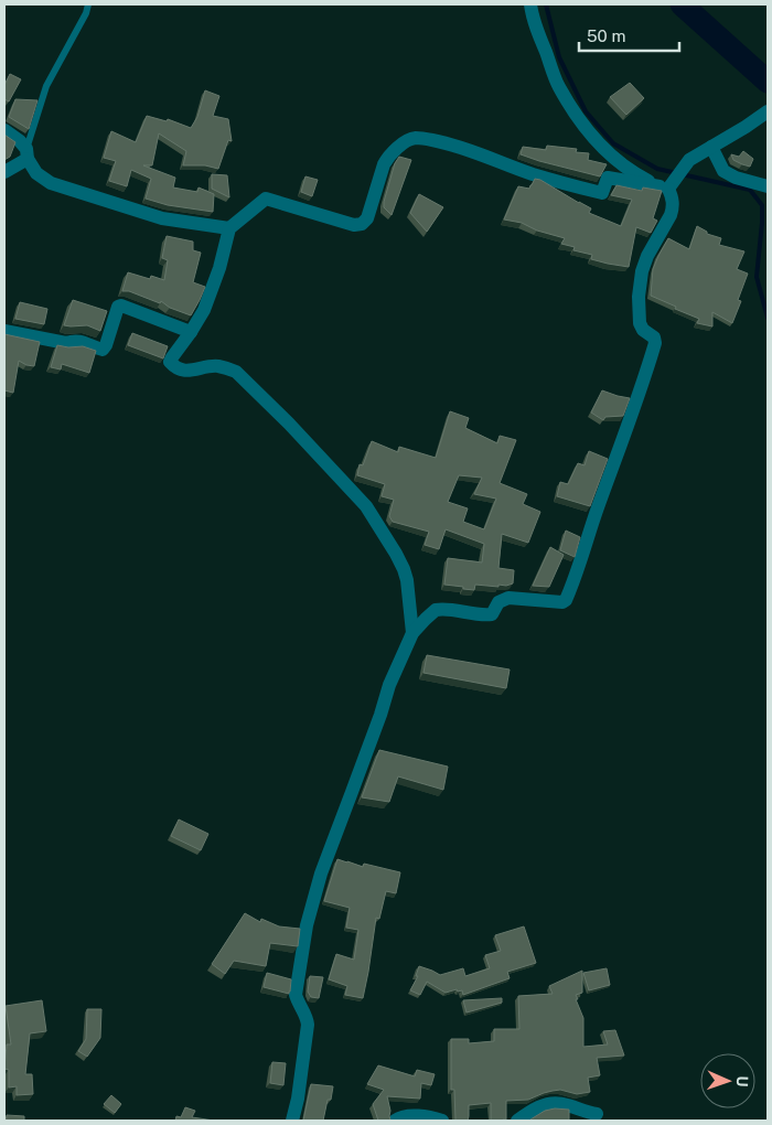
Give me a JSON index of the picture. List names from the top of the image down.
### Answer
{
  "scale_bar": "50 m",
  "north": "right"
}
